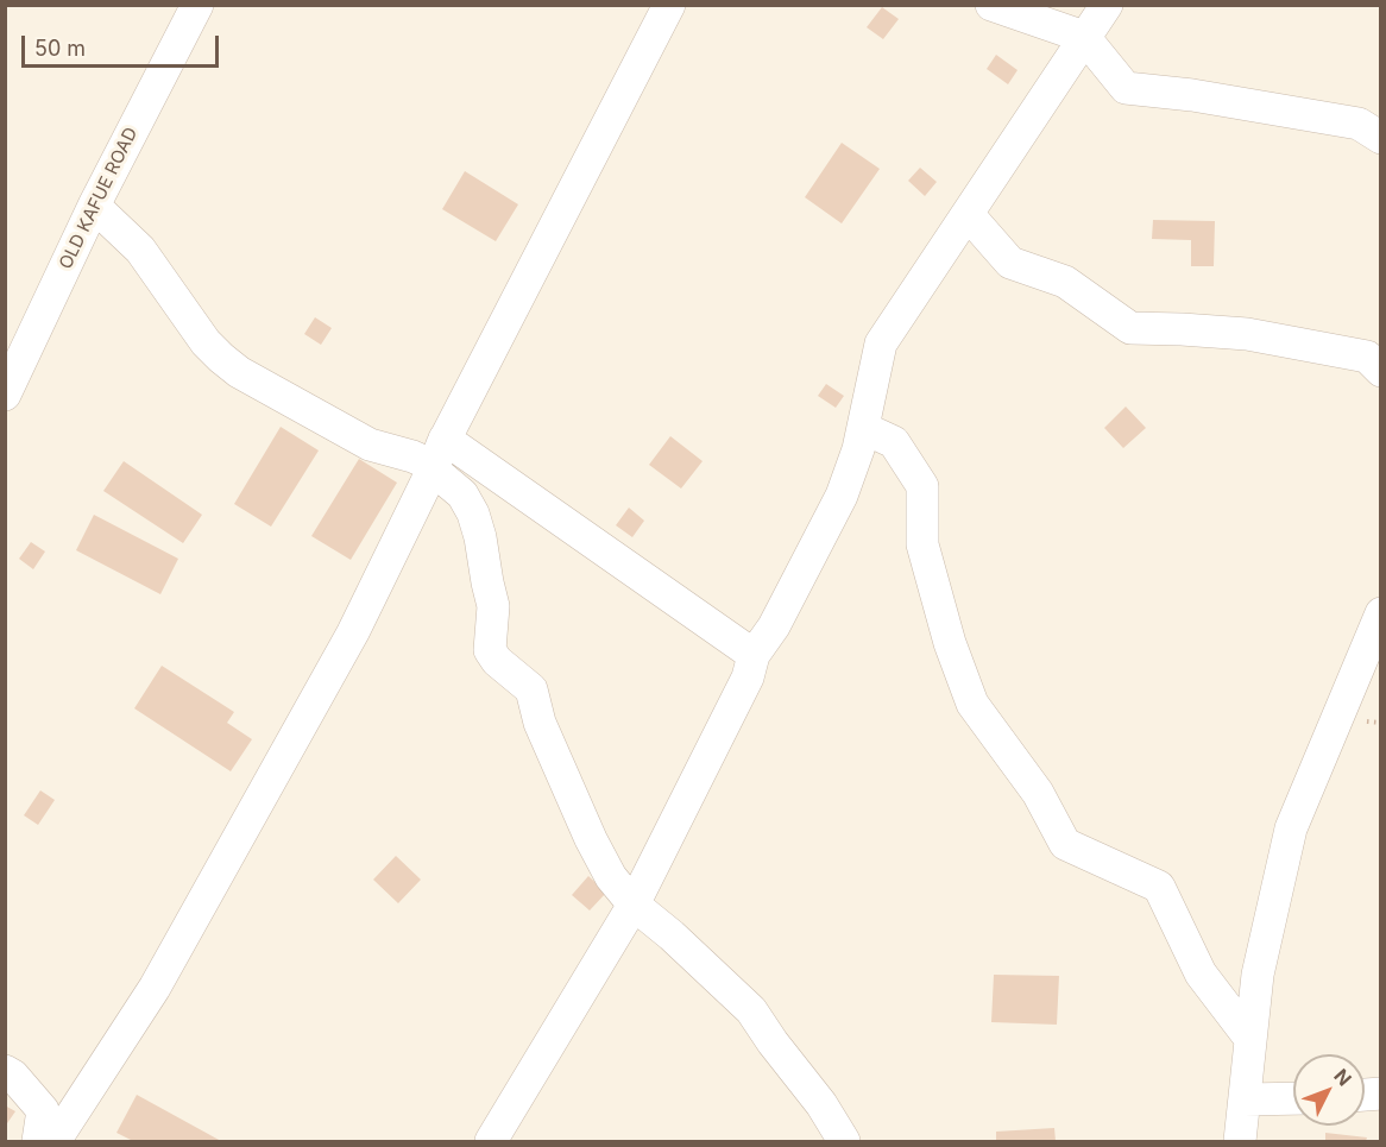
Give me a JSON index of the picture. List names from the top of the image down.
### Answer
{
  "streets": {
    "street": ["OLD KAFUE ROAD"]
  },
  "scale_bar": "50 m",
  "north": "top right"
}
